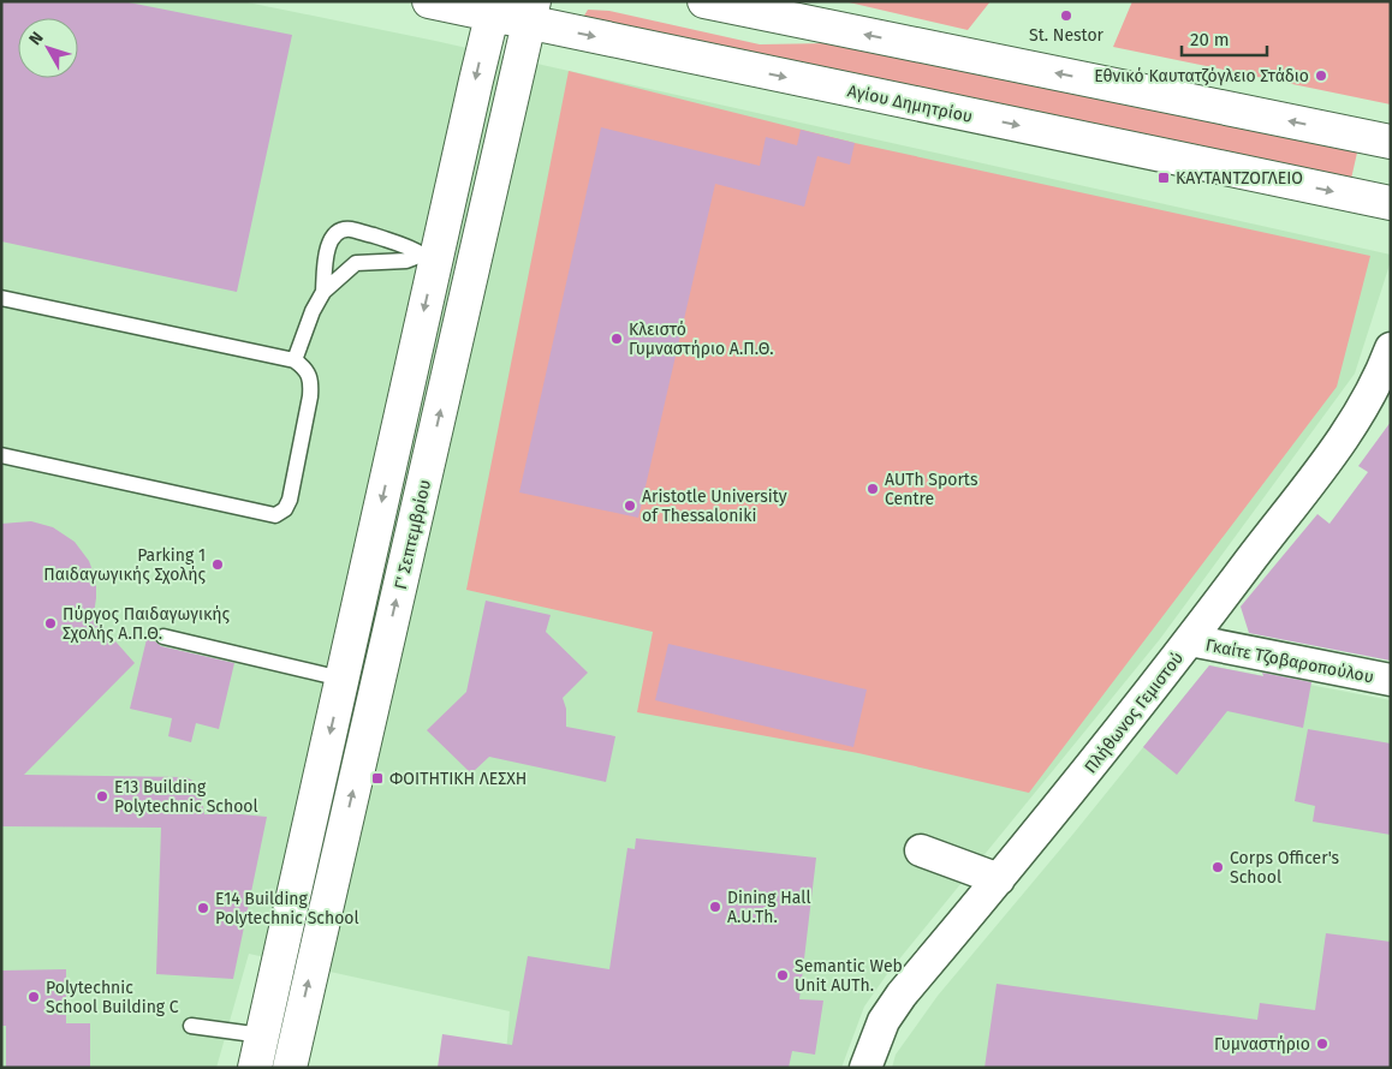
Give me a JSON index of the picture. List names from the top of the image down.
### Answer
{
  "streets": {
    "main road": ["Αγίου Δημητρίου", "Γ' Σεπτεμβρίου"],
    "street": ["Γκαίτε Τζοβαροπούλου", "Πλήθωνος Γεμιστού"]
  },
  "crossings": [
    ["Αγίου Δημητρίου", "Γ' Σεπτεμβρίου"],
    ["Γκαίτε Τζοβαροπούλου", "Πλήθωνος Γεμιστού"]
  ],
  "places": {
    "other": [
      "St. Nestor",
      "Εθνικό Καυτατζόγλειο Στάδιο",
      "Κλειστό Γυμναστήριο Α.Π.Θ.",
      "AUTh Sports Centre",
      "Aristotle University of Thessaloniki",
      "Parking 1 Παιδαγωγικής Σχολής",
      "Πύργος Παιδαγωγικής Σχολής Α.Π.Θ.",
      "E13 Building Polytechnic School",
      "Corps Officer's School",
      "Dining Hall A.U.Th.",
      "E14 Building Polytechnic School",
      "Semantic Web Unit AUTh.",
      "Polytechnic School Building C",
      "Γυμναστήριο"
    ],
    "transit": ["ΚΑΥΤΑΝΤΖΟΓΛΕΙΟ", "ΦΟΙΤΗΤΙΚΗ ΛΕΣΧΗ"]
  },
  "scale_bar": "20 m",
  "north": "top left"
}
